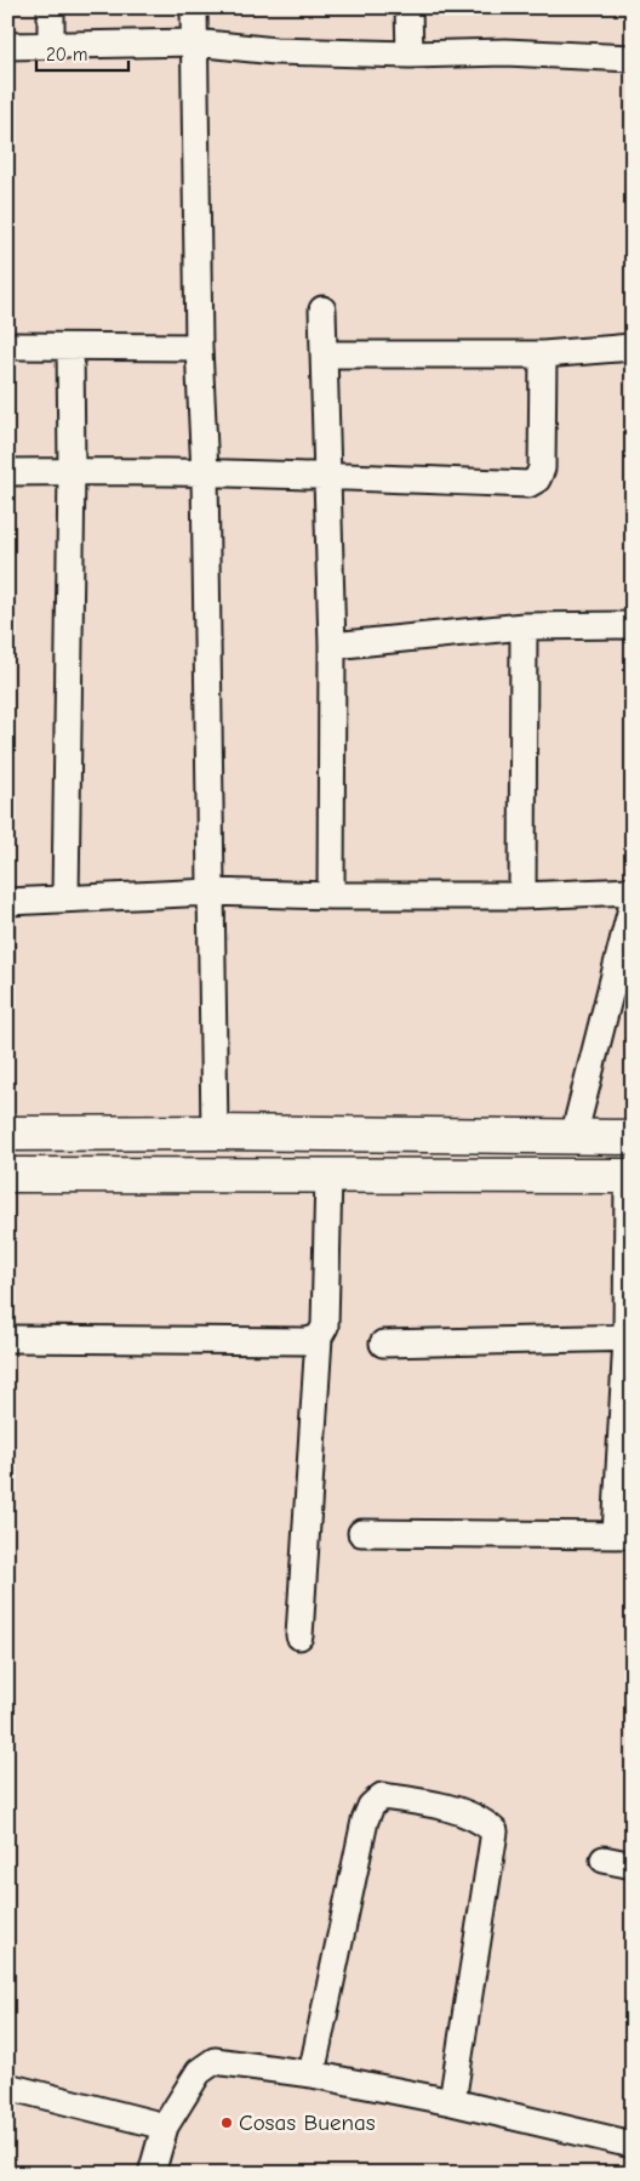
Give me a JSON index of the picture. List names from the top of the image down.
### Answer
{
  "places": ["Cosas Buenas"],
  "scale_bar": "20 m"
}
